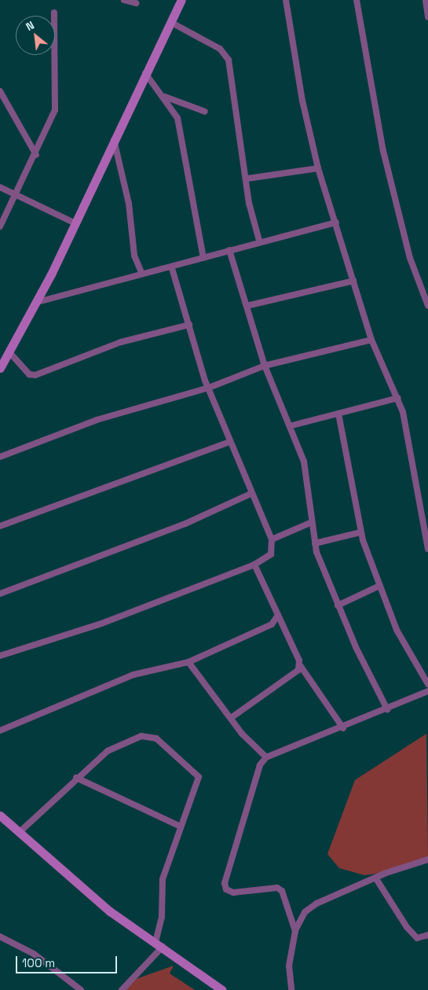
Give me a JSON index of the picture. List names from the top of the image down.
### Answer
{
  "scale_bar": "100 m",
  "north": "top left"
}
